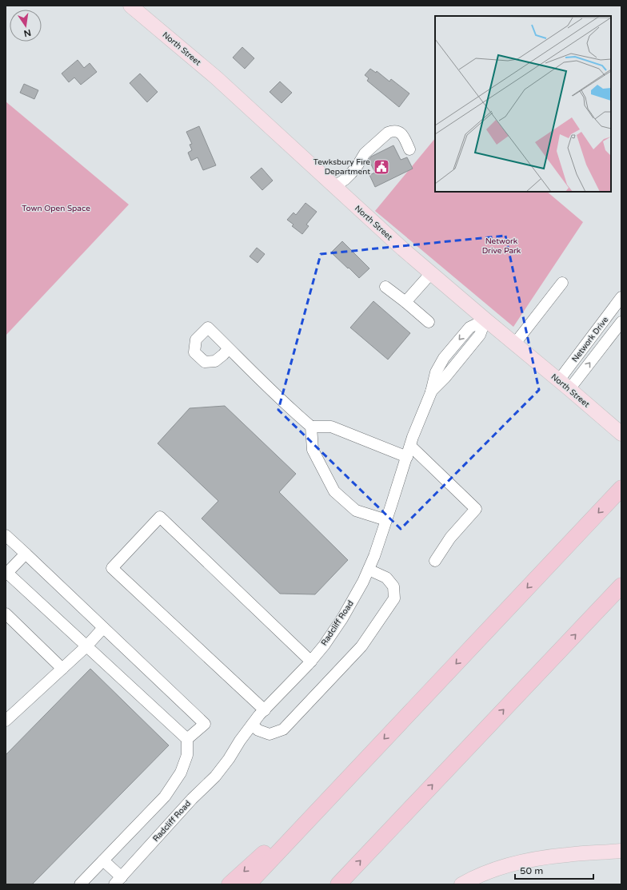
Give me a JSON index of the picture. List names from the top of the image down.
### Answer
{
  "streets": {
    "main road": ["North Street"],
    "street": ["Network Drive", "Radcliff Road"]
  },
  "crossings": [
    ["North Street", "Network Drive"],
    ["North Street", "Radcliff Road"]
  ],
  "parks": ["Town Open Space", "Network Drive Park"],
  "places": {
    "public building": ["Tewksbury Fire Department"]
  },
  "scale_bar": "50 m",
  "north": "bottom"
}
